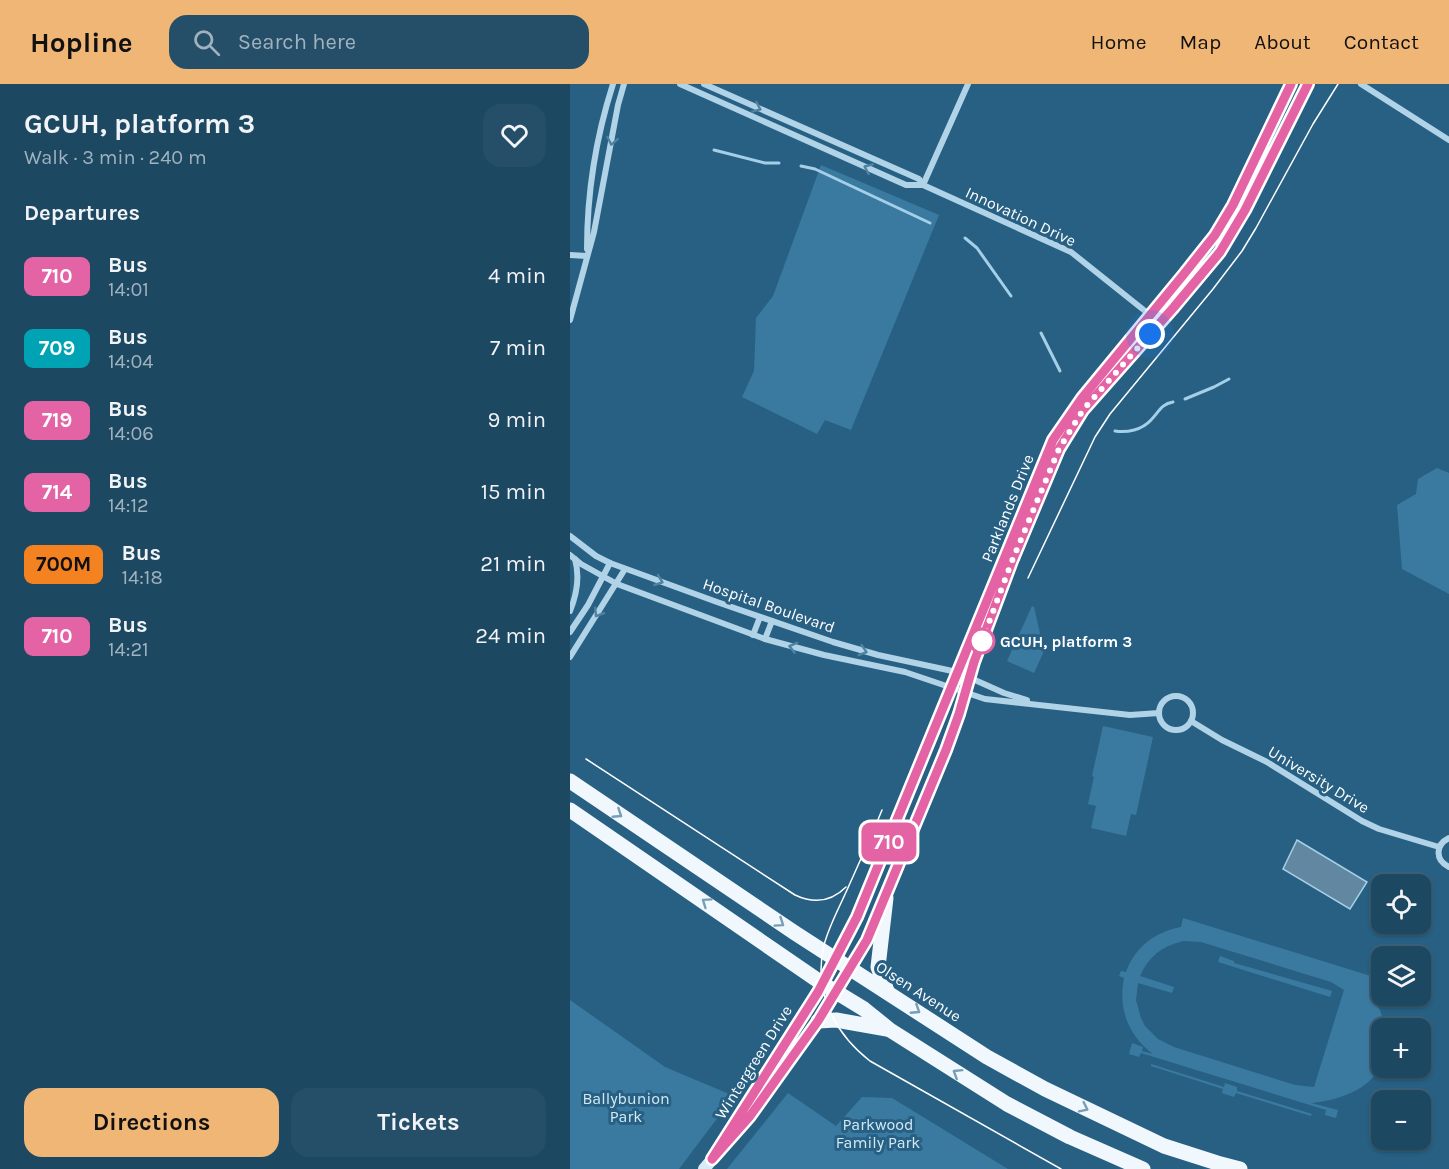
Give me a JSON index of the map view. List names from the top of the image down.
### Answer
{
  "streets": {
    "main road": ["Olsen Avenue"],
    "street": [
      "Innovation Drive",
      "Parklands Drive",
      "Hospital Boulevard",
      "University Drive",
      "Wintergreen Drive"
    ]
  },
  "crossings": [
    ["Innovation Drive", "Parklands Drive"],
    ["Parklands Drive", "Hospital Boulevard"],
    ["Parklands Drive", "Olsen Avenue"],
    ["Parklands Drive", "Wintergreen Drive"]
  ],
  "parks": ["Ballybunion Park", "Parkwood Family Park"],
  "places": ["GCUH, platform 3"],
  "lines": ["bus line 710"],
  "page": {
    "header": "Hopline",
    "search": "Search here",
    "nav": [
      "Home",
      "Map",
      "About",
      "Contact"
    ],
    "heading": [
      ["GCUH, platform 3", "Walk · 3 min · 240 m"],
      "Departures"
    ],
    "on_map": "710",
    "list": [
      {
        "mark": "710",
        "name": "Bus",
        "note": "14:01",
        "value": "4 min"
      },
      {
        "mark": "709",
        "name": "Bus",
        "note": "14:04",
        "value": "7 min"
      },
      {
        "mark": "719",
        "name": "Bus",
        "note": "14:06",
        "value": "9 min"
      },
      {
        "mark": "714",
        "name": "Bus",
        "note": "14:12",
        "value": "15 min"
      },
      {
        "mark": "700M",
        "name": "Bus",
        "note": "14:18",
        "value": "21 min"
      },
      {
        "mark": "710",
        "name": "Bus",
        "note": "14:21",
        "value": "24 min"
      }
    ],
    "map_buttons": ["+", "−"],
    "buttons": ["Directions", "Tickets"]
  }
}
